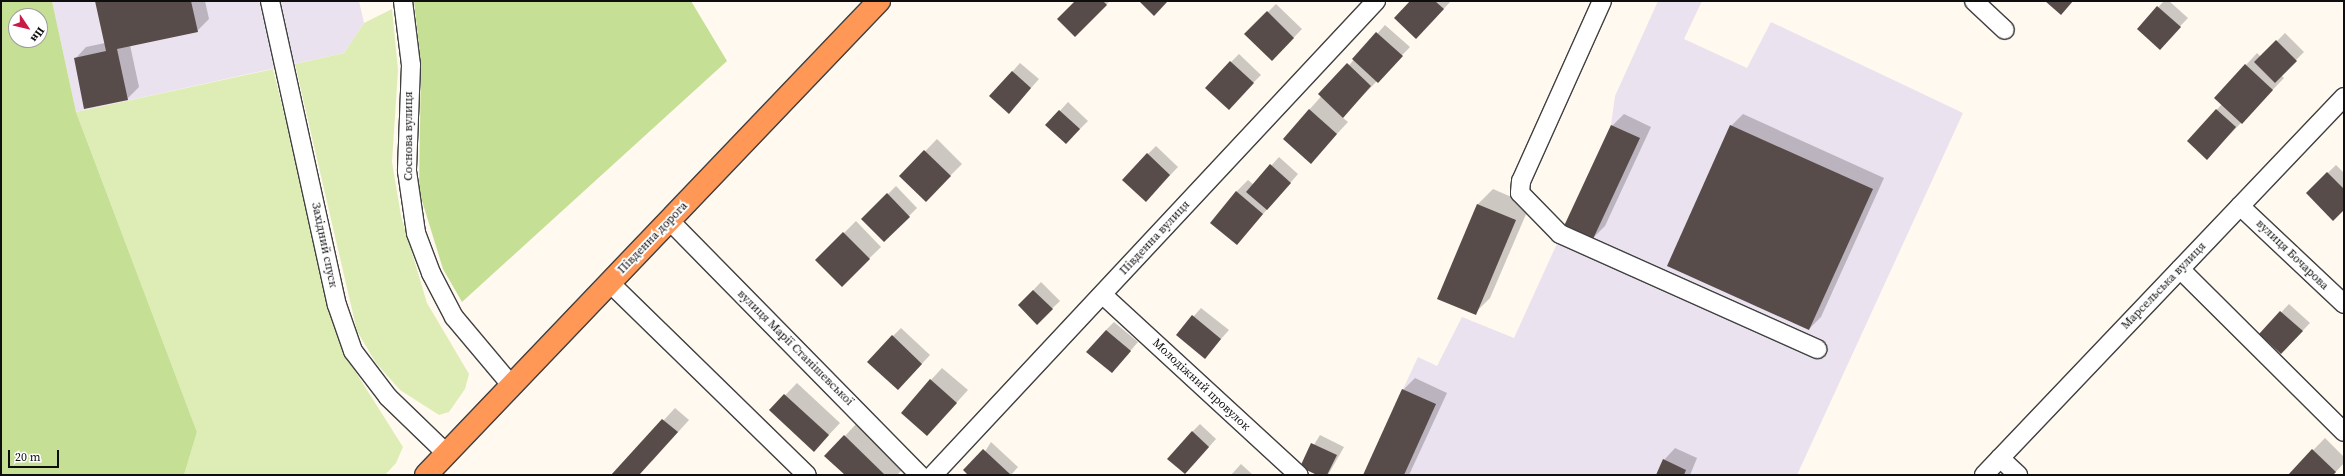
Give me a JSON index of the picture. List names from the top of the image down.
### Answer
{
  "streets": {
    "highway": ["Південна дорога"],
    "street": [
      "Соснова вулиця",
      "Південна вулиця",
      "Західний спуск",
      "вулиця Бочарова",
      "Марсельська вулиця",
      "вулиця Марії Станішевської",
      "Молодіжний провулок"
    ]
  },
  "crossings": [
    ["Соснова вулиця", "Південна дорога"],
    ["Південна дорога", "Західний спуск"],
    ["Південна дорога", "вулиця Марії Станішевської"],
    ["Південна вулиця", "Молодіжний провулок"],
    ["вулиця Бочарова", "Марсельська вулиця"]
  ],
  "scale_bar": "20 m",
  "north": "bottom right"
}
